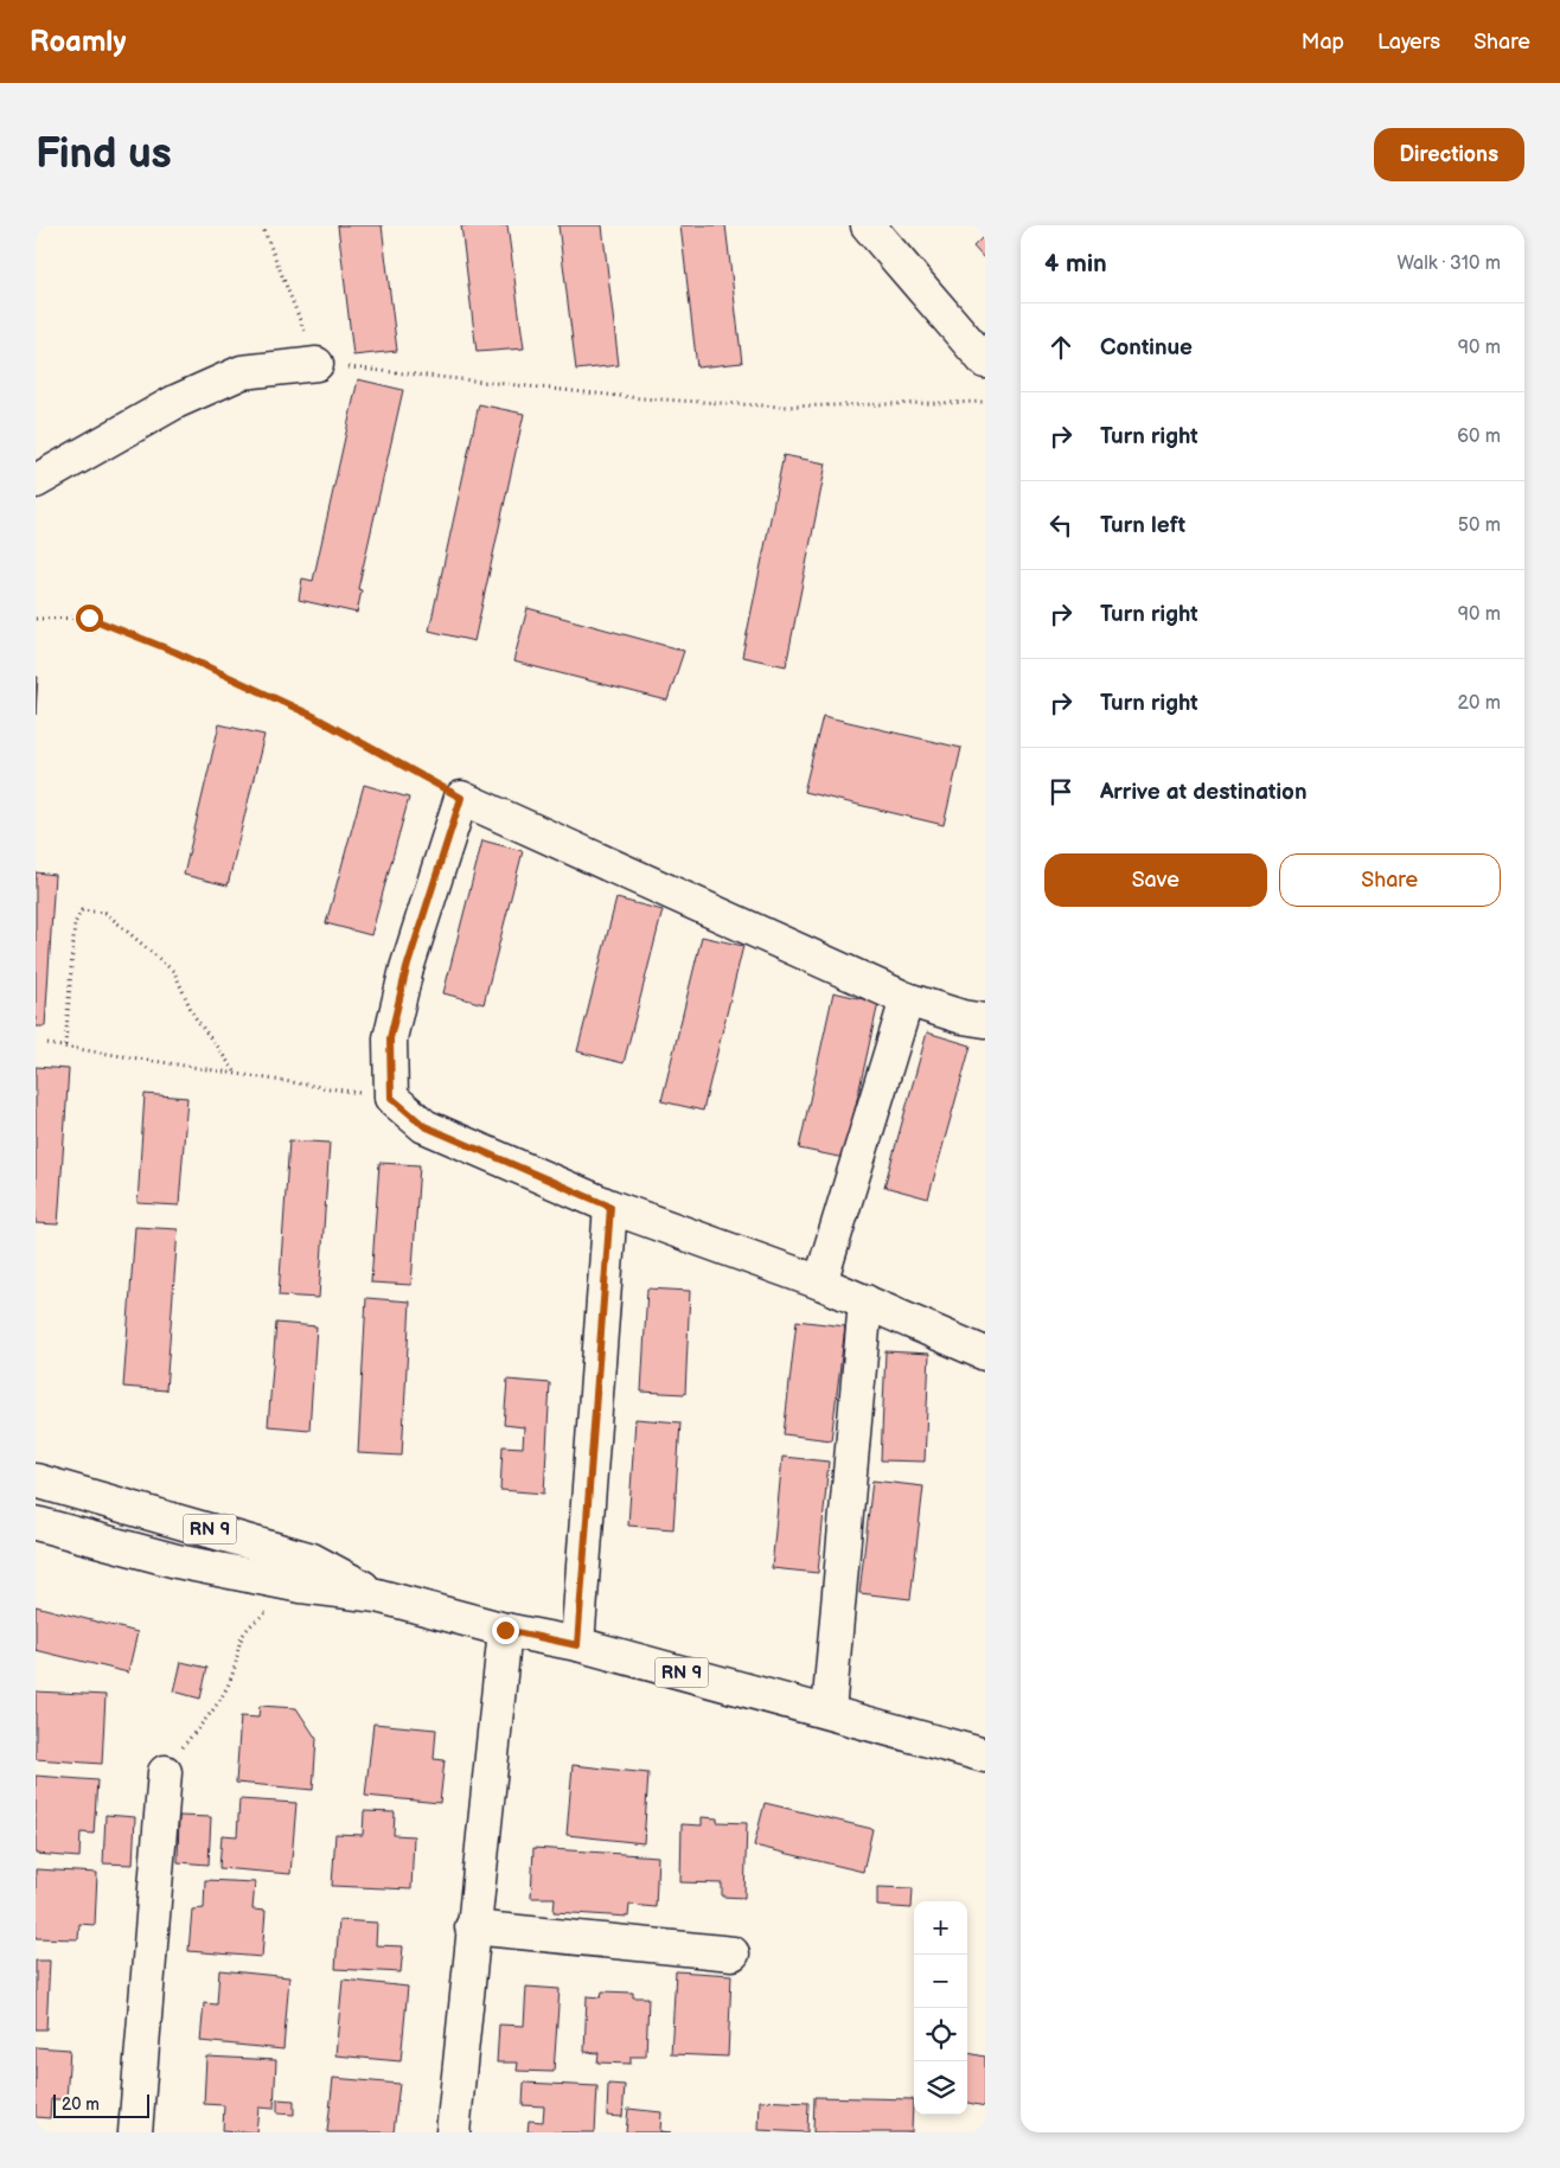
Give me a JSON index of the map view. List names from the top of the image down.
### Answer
{
  "streets": {
    "main road": ["RN 9"]
  },
  "scale_bar": "20 m",
  "page": {
    "header": "Roamly",
    "nav": ["Map", "Layers", "Share"],
    "buttons": [
      "Directions",
      ["Save", "Share"]
    ],
    "title": "Find us",
    "heading": ["4 min", "Walk · 310 m"],
    "list": [
      ["Continue", "90 m"],
      ["Turn right", "60 m"],
      ["Turn left", "50 m"],
      ["Turn right", "90 m"],
      ["Turn right", "20 m"],
      "Arrive at destination"
    ],
    "map_buttons": ["+", "−"],
    "scale": "20 m"
  }
}
